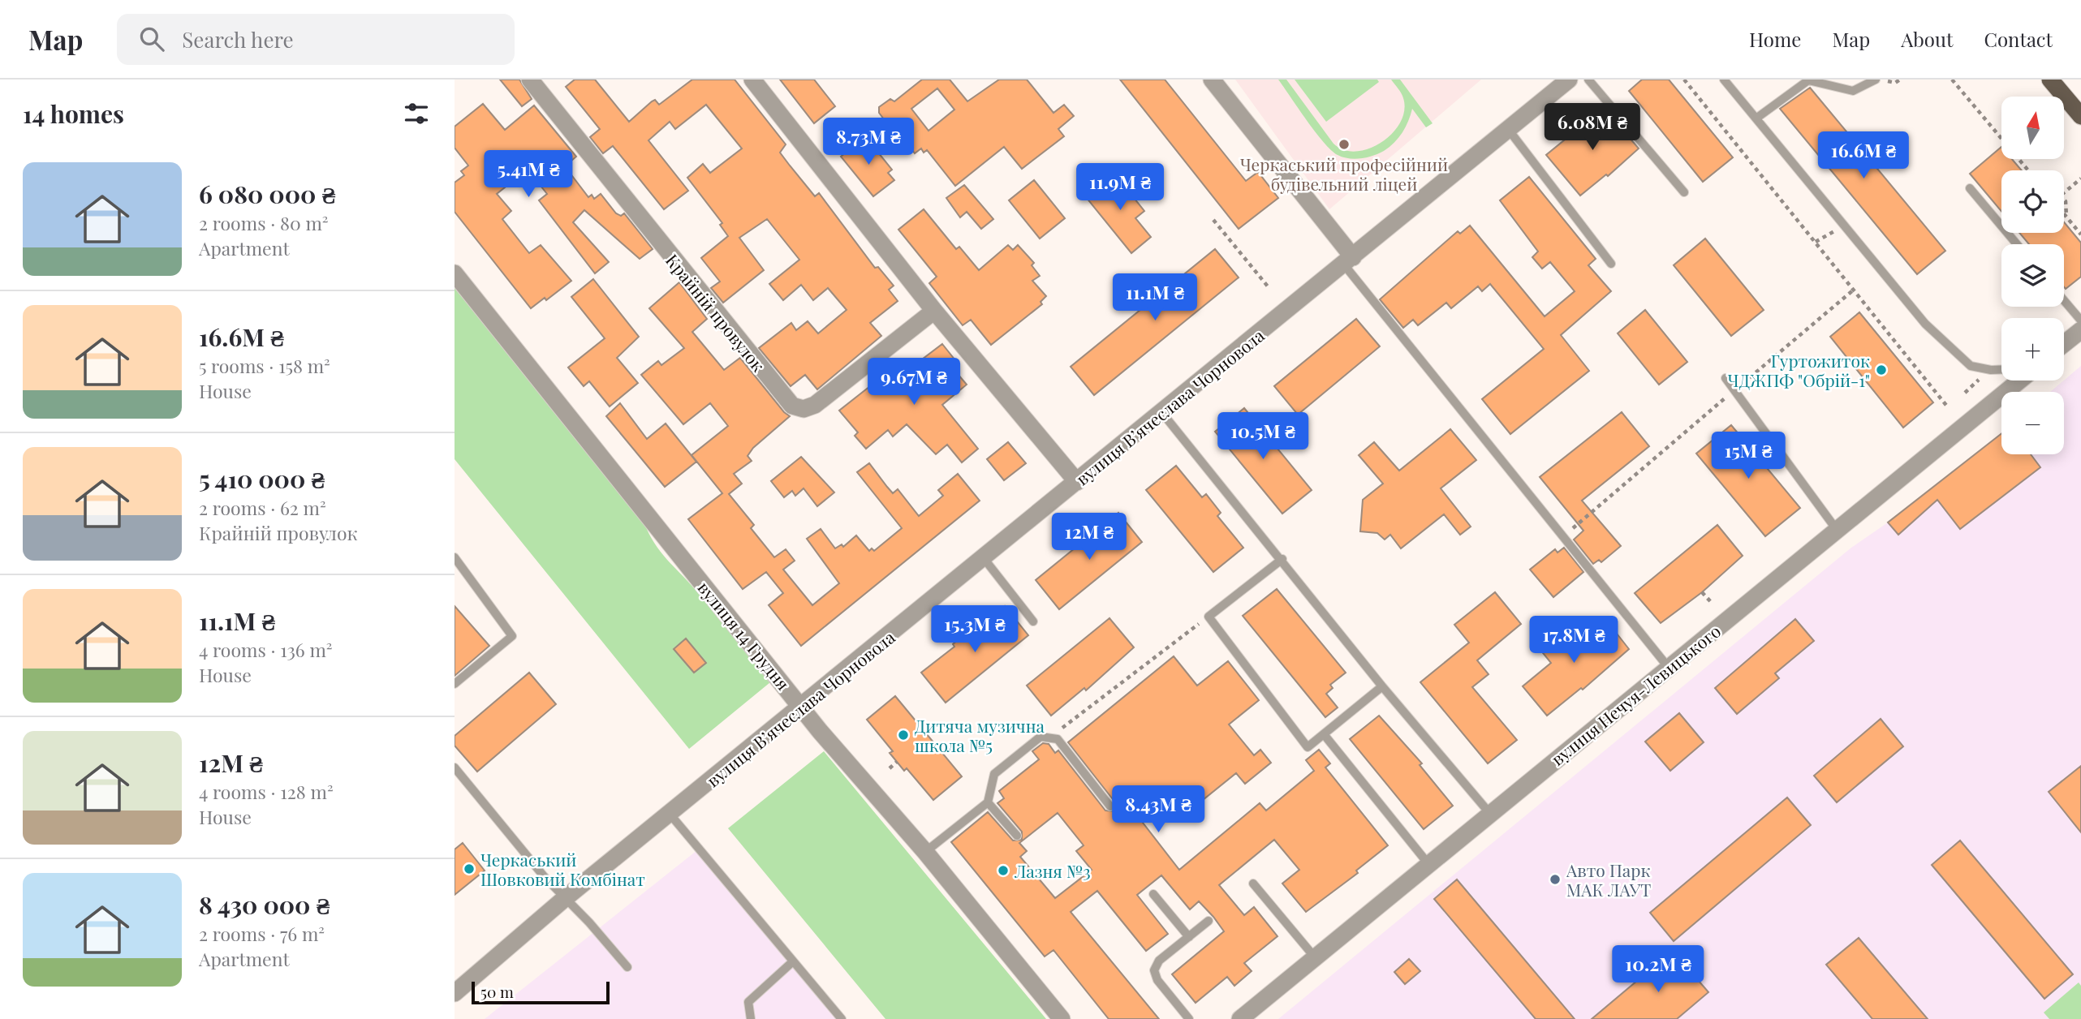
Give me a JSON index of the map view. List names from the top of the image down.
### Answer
{
  "streets": {
    "street": [
      "Крайній провулок",
      "вулиця Вʼячеслава Чорновола",
      "вулиця 14 Грудня",
      "вулиця Нечуя-Левицького"
    ]
  },
  "crossings": [
    ["вулиця Вʼячеслава Чорновола", "вулиця 14 Грудня"]
  ],
  "places": [
    "Черкаський професійний будівельний ліцей",
    "Гуртожиток ЧДЖПФ \"Обрій-1\"",
    "Дитяча музична школа №5",
    "Черкаський Шовковий Комбінат",
    "Лазня №3",
    "Авто Парк МАК ЛАУТ"
  ],
  "scale_bar": "50 m",
  "north": "top",
  "page": {
    "header": "Map",
    "search": "Search here",
    "nav": [
      "Home",
      "Map",
      "About",
      "Contact"
    ],
    "heading": "14 homes",
    "map_buttons": ["+", "−"],
    "price": [
      "6.08M ₴",
      "8.73M ₴",
      "16.6M ₴",
      "5.41M ₴",
      "11.9M ₴",
      "11.1M ₴",
      "9.67M ₴",
      "10.5M ₴",
      "15M ₴",
      "12M ₴",
      "15.3M ₴",
      "17.8M ₴",
      "8.43M ₴",
      "10.2M ₴"
    ],
    "list": [
      {
        "name": "6 080 000 ₴",
        "note": "2 rooms · 80 m² · Apartment"
      },
      {
        "name": "16.6M ₴",
        "note": "5 rooms · 158 m² · House"
      },
      {
        "name": "5 410 000 ₴",
        "note": "2 rooms · 62 m² · Крайній провулок"
      },
      {
        "name": "11.1M ₴",
        "note": "4 rooms · 136 m² · House"
      },
      {
        "name": "12M ₴",
        "note": "4 rooms · 128 m² · House"
      },
      {
        "name": "8 430 000 ₴",
        "note": "2 rooms · 76 m² · Apartment"
      }
    ],
    "scale": "50 m"
  }
}
